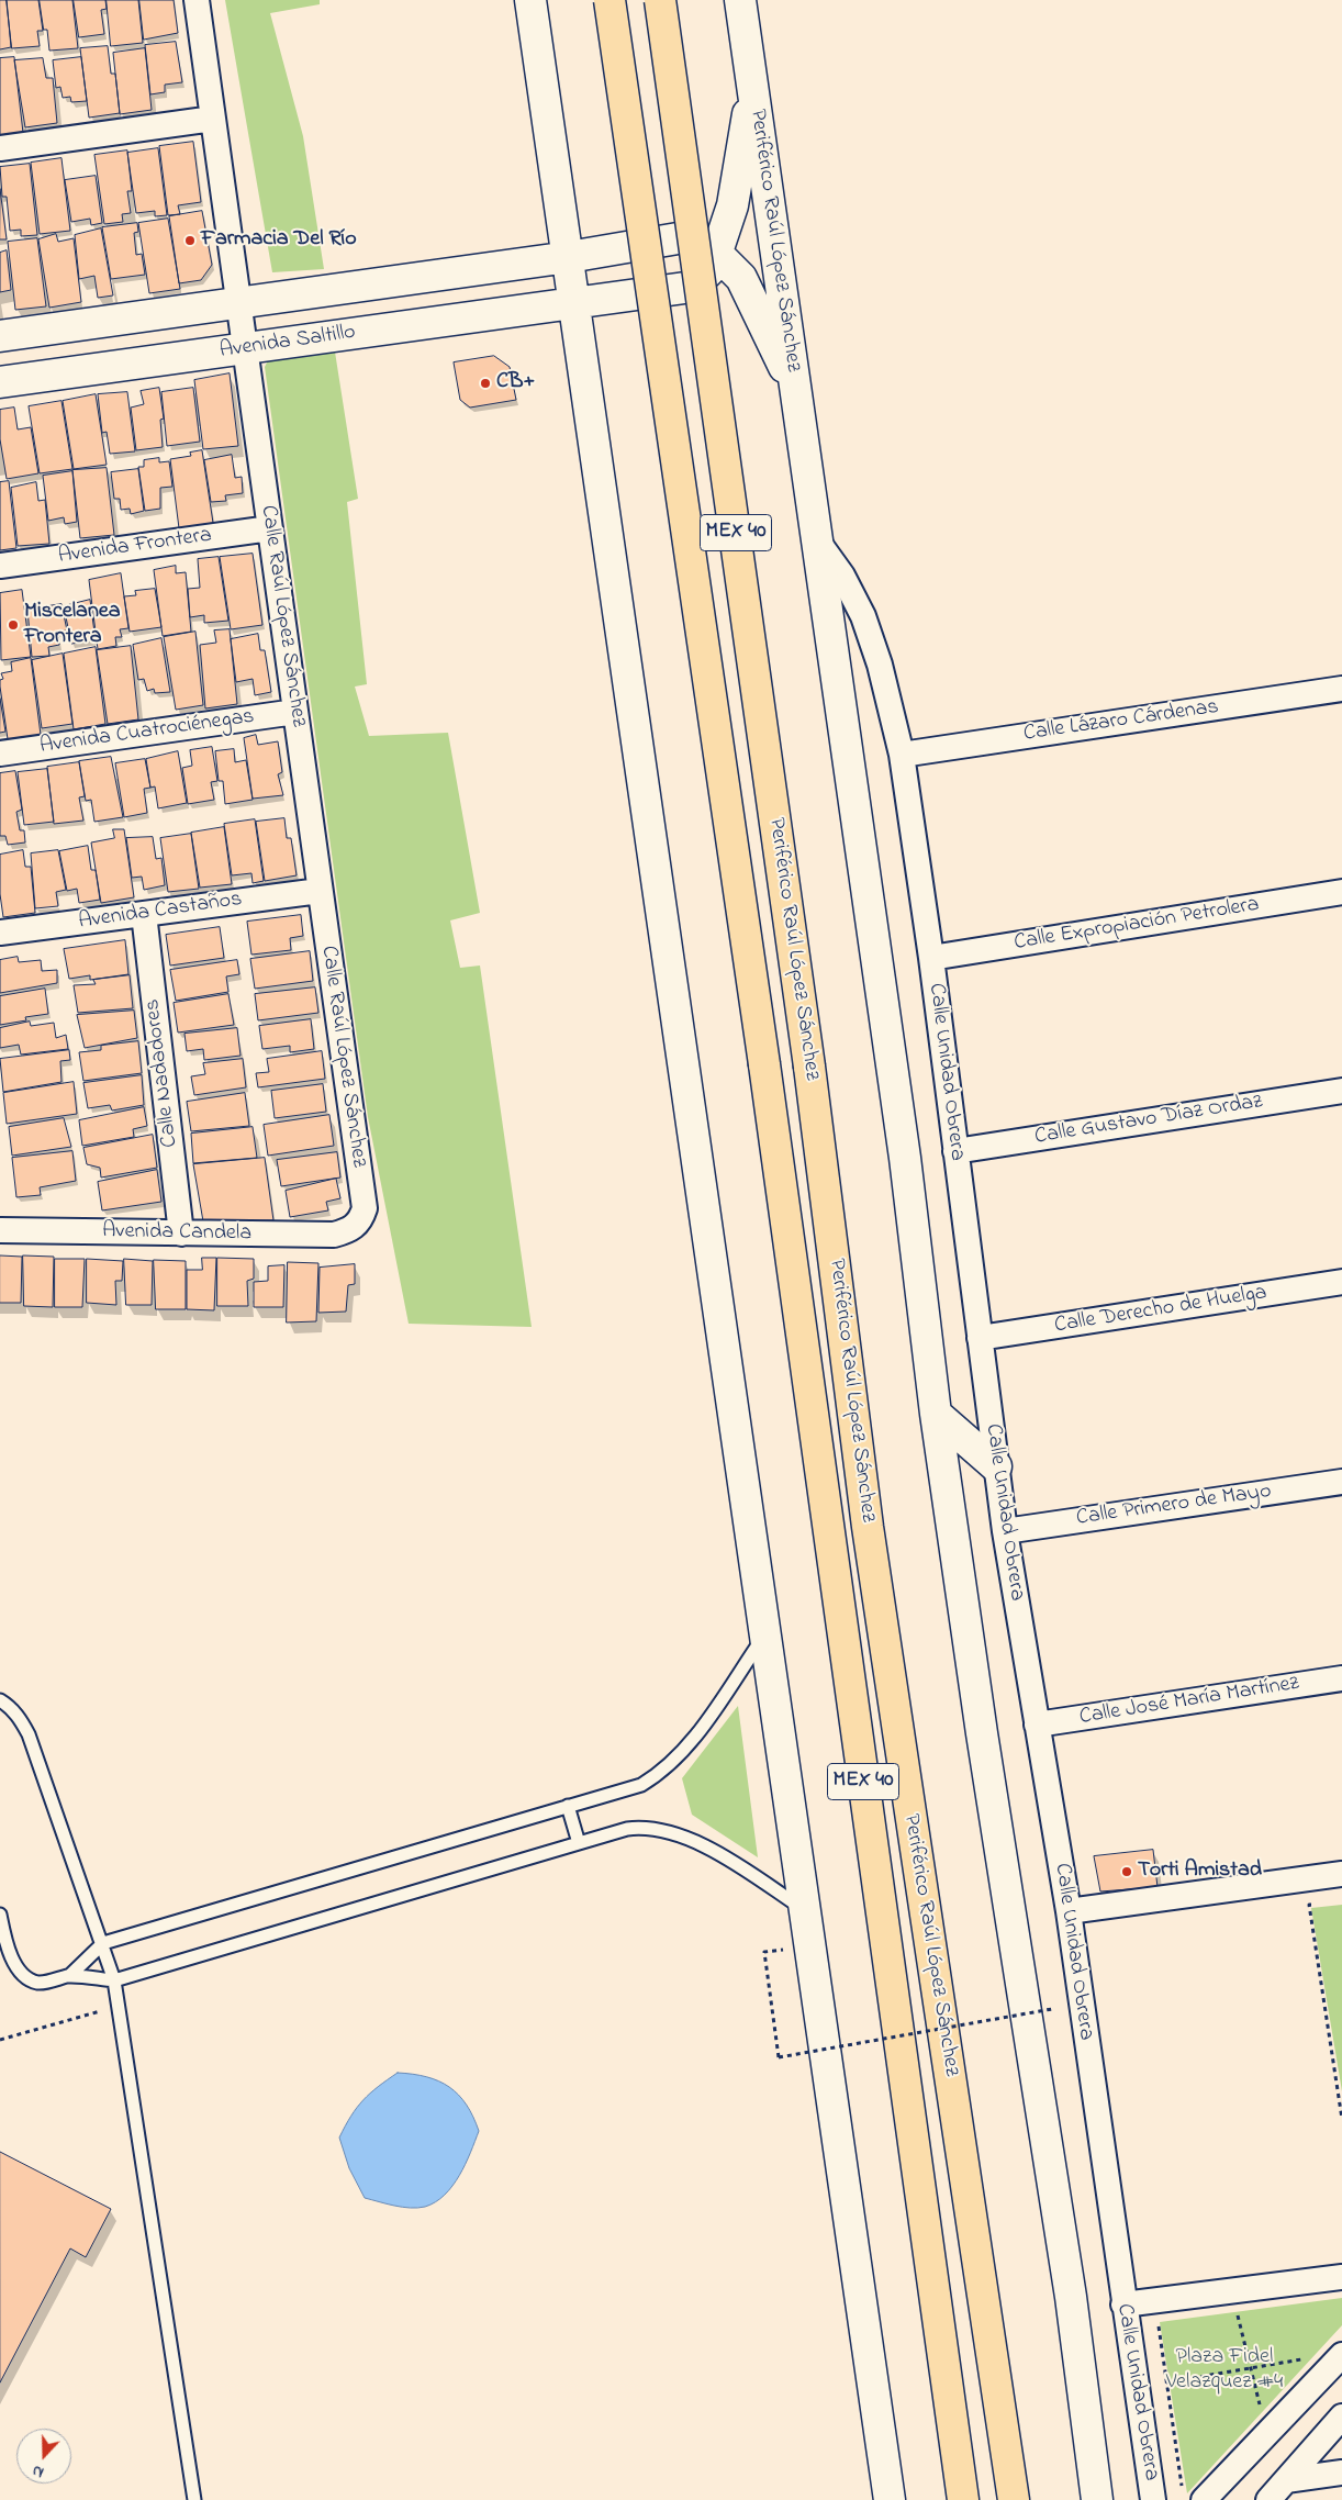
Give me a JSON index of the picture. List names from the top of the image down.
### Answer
{
  "streets": {
    "highway": ["Periférico Raúl López Sánchez", "MEX 40"],
    "main road": ["Avenida Saltillo"],
    "street": [
      "Avenida Frontera",
      "Calle Raúl López Sánchez",
      "Calle Lázaro Cárdenas",
      "Avenida Cuatrociénegas",
      "Avenida Castaños",
      "Calle Expropiación Petrolera",
      "Calle Unidad Obrera",
      "Calle Nadadores",
      "Calle Gustavo Díaz Ordaz",
      "Avenida Candela",
      "Calle Derecho de Huelga",
      "Calle Primero de Mayo",
      "Calle José María Martínez"
    ]
  },
  "crossings": [
    ["Periférico Raúl López Sánchez", "Avenida Saltillo"],
    ["Periférico Raúl López Sánchez", "Calle Unidad Obrera"],
    ["Avenida Saltillo", "Calle Raúl López Sánchez"],
    ["Avenida Frontera", "Calle Raúl López Sánchez"],
    ["Calle Raúl López Sánchez", "Avenida Cuatrociénegas"],
    ["Calle Raúl López Sánchez", "Avenida Castaños"],
    ["Calle Raúl López Sánchez", "Avenida Candela"],
    ["Calle Lázaro Cárdenas", "Calle Unidad Obrera"],
    ["Avenida Castaños", "Calle Nadadores"],
    ["Calle Expropiación Petrolera", "Calle Unidad Obrera"],
    ["Calle Unidad Obrera", "Calle Gustavo Díaz Ordaz"],
    ["Calle Unidad Obrera", "Calle Derecho de Huelga"],
    ["Calle Unidad Obrera", "Calle Primero de Mayo"],
    ["Calle Unidad Obrera", "Calle José María Martínez"],
    ["Calle Nadadores", "Avenida Candela"]
  ],
  "parks": ["Plaza Fidel Velazquez #4"],
  "places": [
    "Farmacia Del Río",
    "CB+",
    "Miscelanea Frontera",
    "Torti Amistad"
  ],
  "north": "bottom"
}
